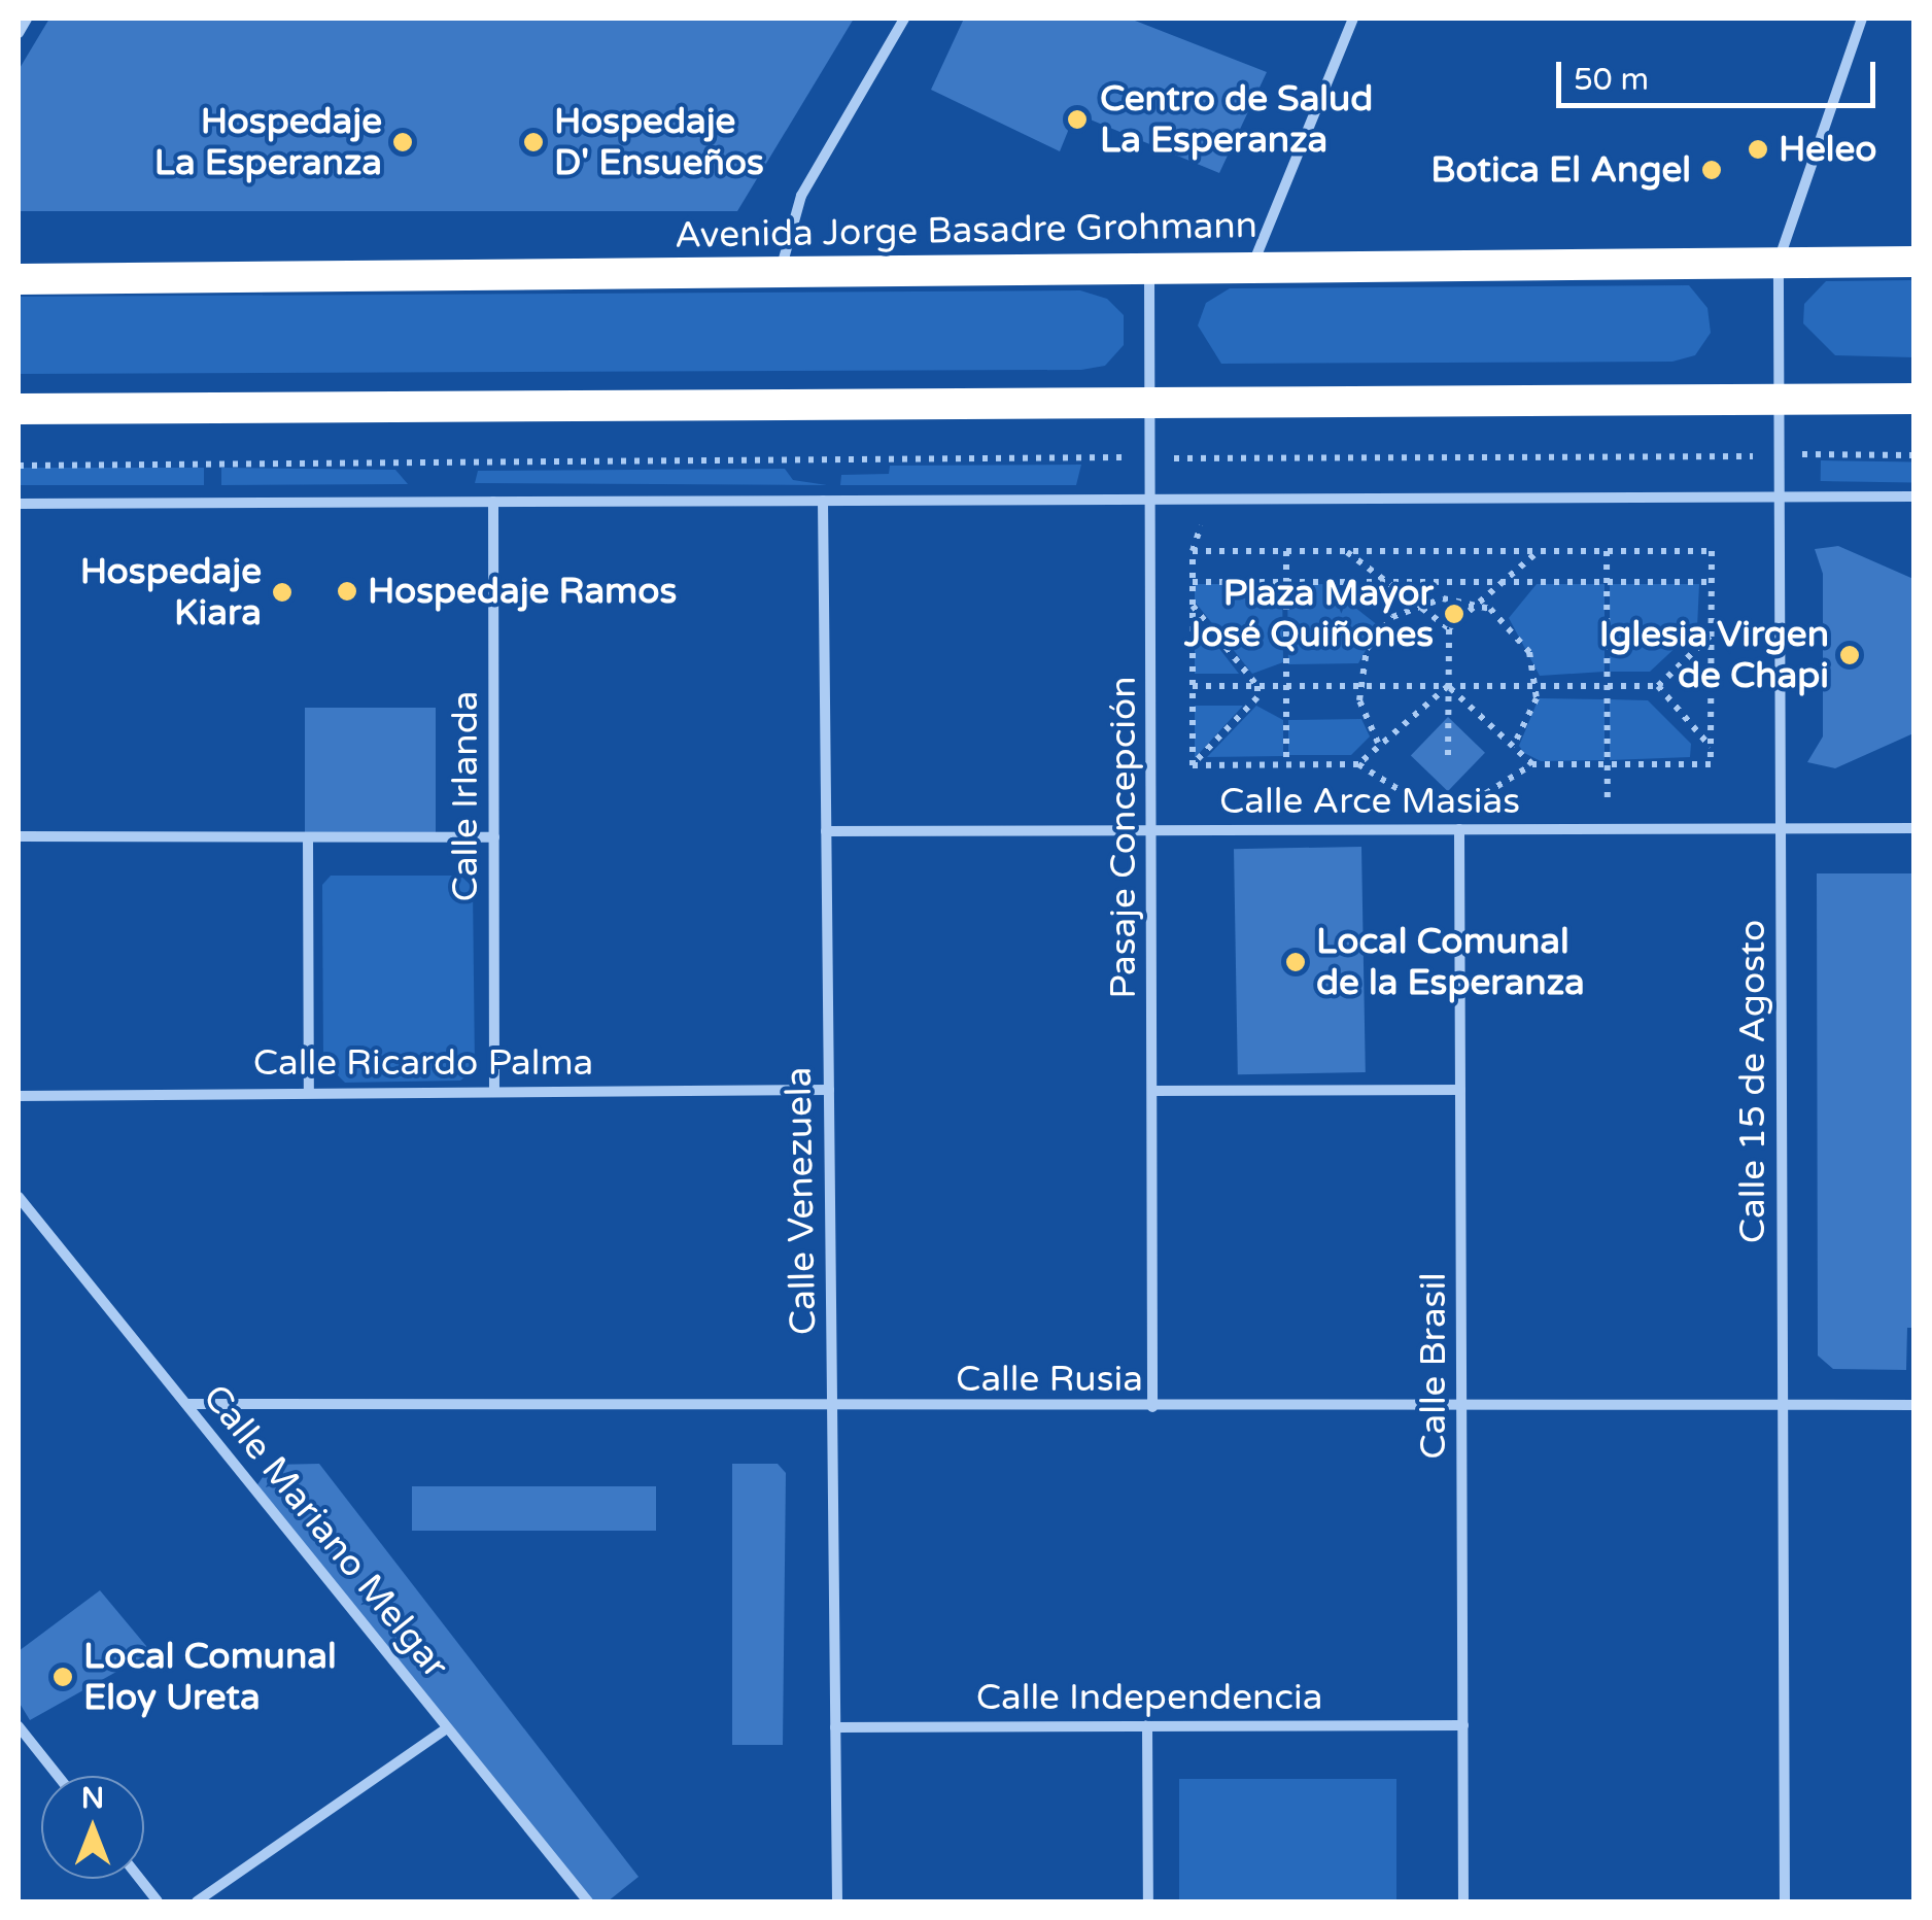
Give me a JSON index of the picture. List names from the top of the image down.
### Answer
{
  "streets": {
    "highway": ["Avenida Jorge Basadre Grohmann"],
    "street": [
      "Calle Irlanda",
      "Calle Arce Masias",
      "Pasaje Concepción",
      "Calle Ricardo Palma",
      "Calle 15 de Agosto",
      "Calle Venezuela",
      "Calle Brasil",
      "Calle Rusia",
      "Calle Mariano Melgar",
      "Calle Independencia"
    ]
  },
  "crossings": [
    ["Avenida Jorge Basadre Grohmann", "Pasaje Concepción"],
    ["Avenida Jorge Basadre Grohmann", "Calle 15 de Agosto"],
    ["Calle Irlanda", "Calle Ricardo Palma"],
    ["Calle Arce Masias", "Pasaje Concepción"],
    ["Calle Arce Masias", "Calle 15 de Agosto"],
    ["Calle Arce Masias", "Calle Venezuela"],
    ["Calle Arce Masias", "Calle Brasil"],
    ["Pasaje Concepción", "Calle Rusia"],
    ["Calle Ricardo Palma", "Calle Venezuela"],
    ["Calle 15 de Agosto", "Calle Rusia"],
    ["Calle Venezuela", "Calle Rusia"],
    ["Calle Venezuela", "Calle Independencia"],
    ["Calle Brasil", "Calle Rusia"],
    ["Calle Brasil", "Calle Independencia"],
    ["Calle Rusia", "Calle Mariano Melgar"]
  ],
  "places": [
    "Centro de Salud La Esperanza",
    "Hospedaje La Esperanza",
    "Hospedaje D' Ensueños",
    "Heleo",
    "Botica El Angel",
    "Hospedaje Ramos",
    "Hospedaje Kiara",
    "Plaza Mayor José Quiñones",
    "Iglesia Virgen de Chapi",
    "Local Comunal de la Esperanza",
    "Local Comunal Eloy Ureta"
  ],
  "scale_bar": "50 m",
  "north": "top"
}
